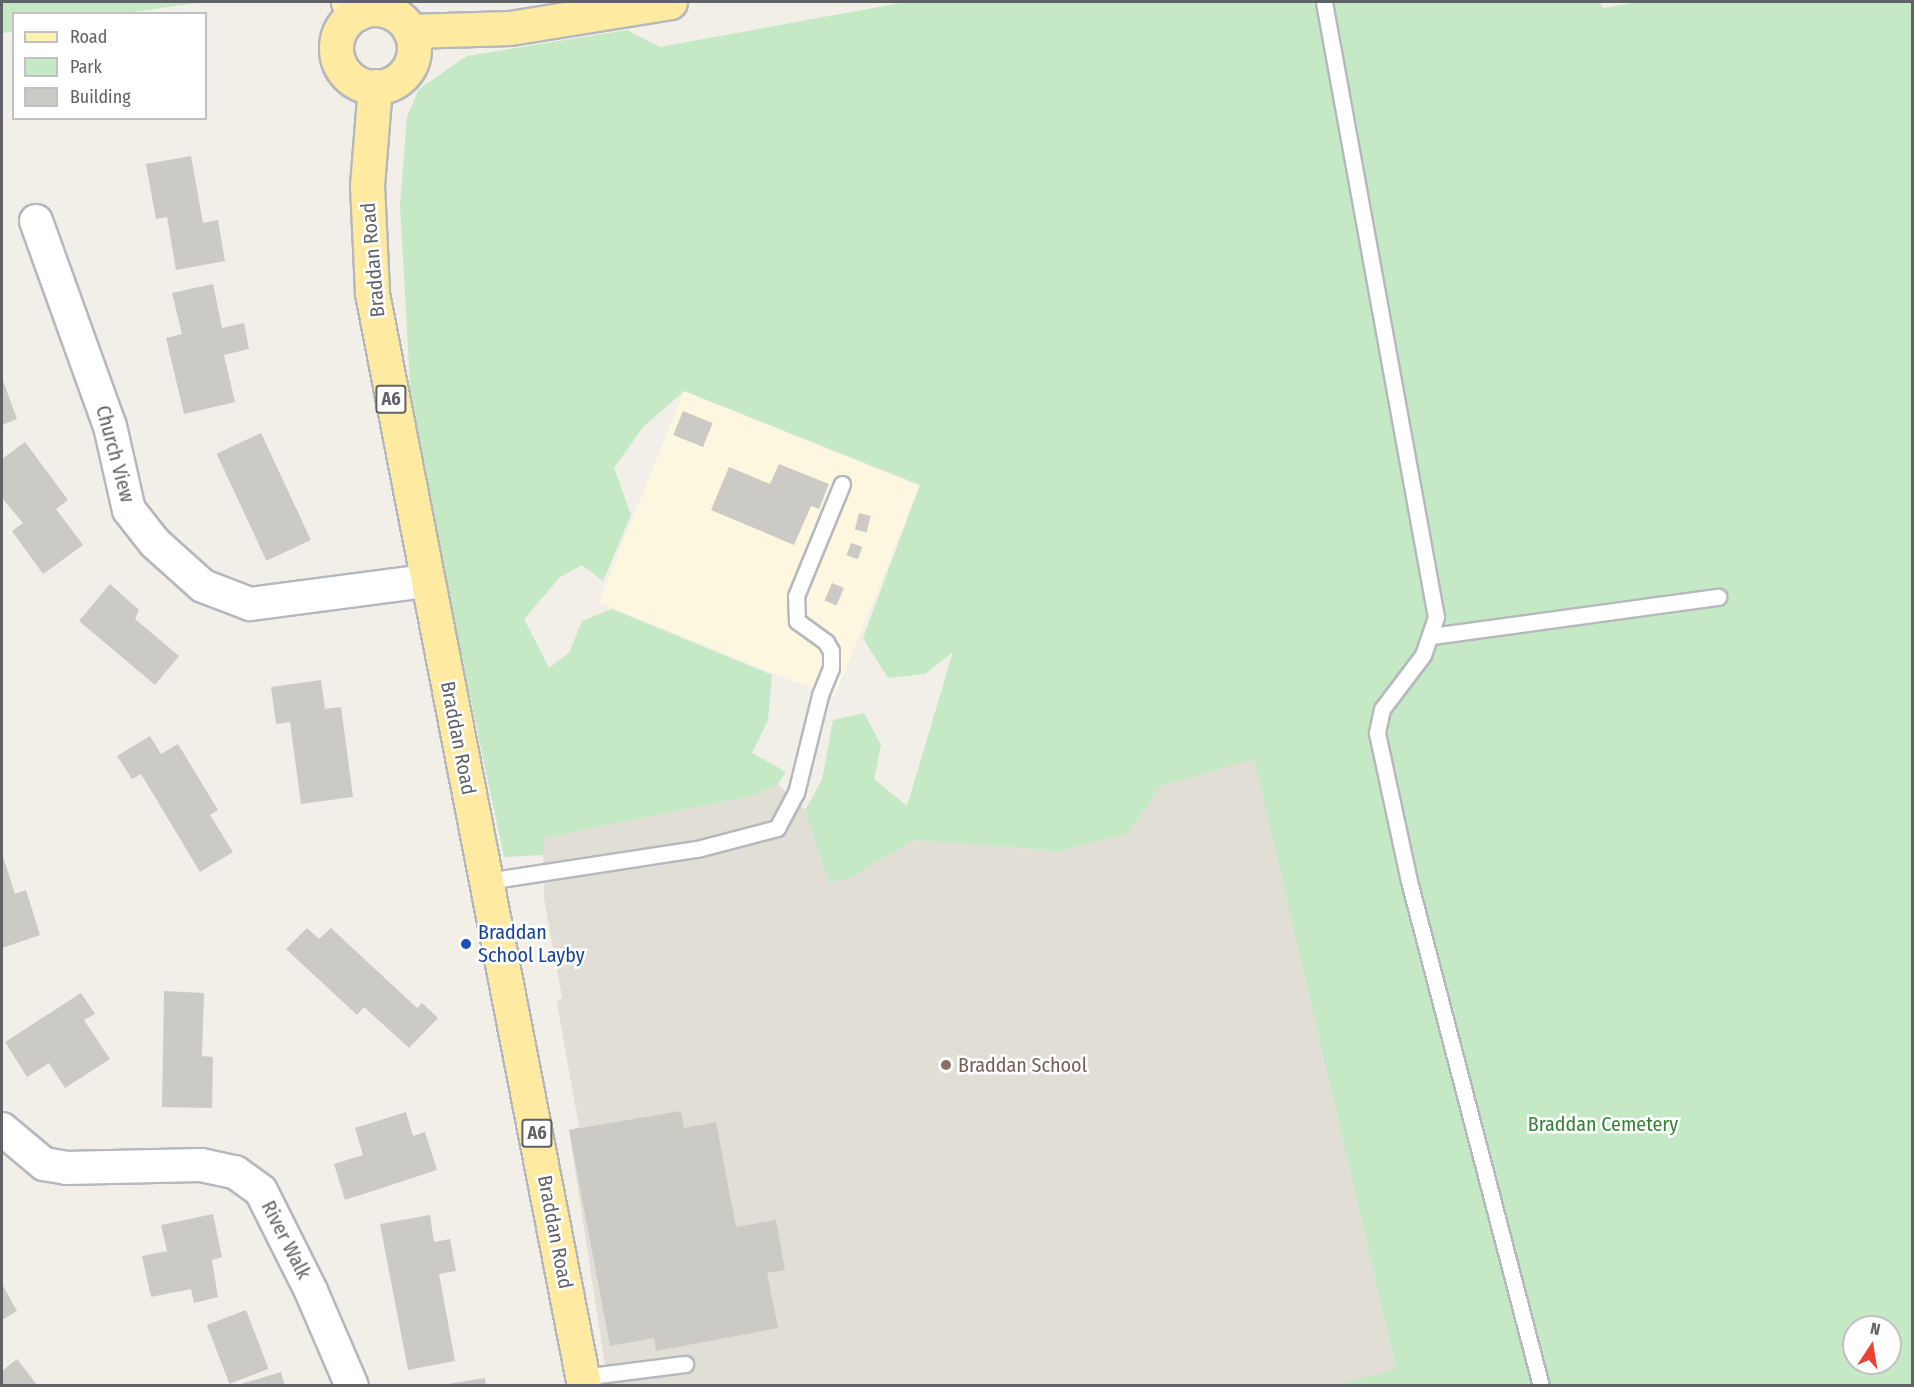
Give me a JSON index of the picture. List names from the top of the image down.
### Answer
{
  "streets": {
    "highway": ["Braddan Road", "A6"],
    "street": ["Church View", "River Walk"]
  },
  "crossings": [
    ["Braddan Road", "Church View"]
  ],
  "parks": ["Braddan Cemetery"],
  "places": ["Braddan School Layby", "Braddan School"],
  "legend": ["Road", "Park", "Building"],
  "north": "top"
}
